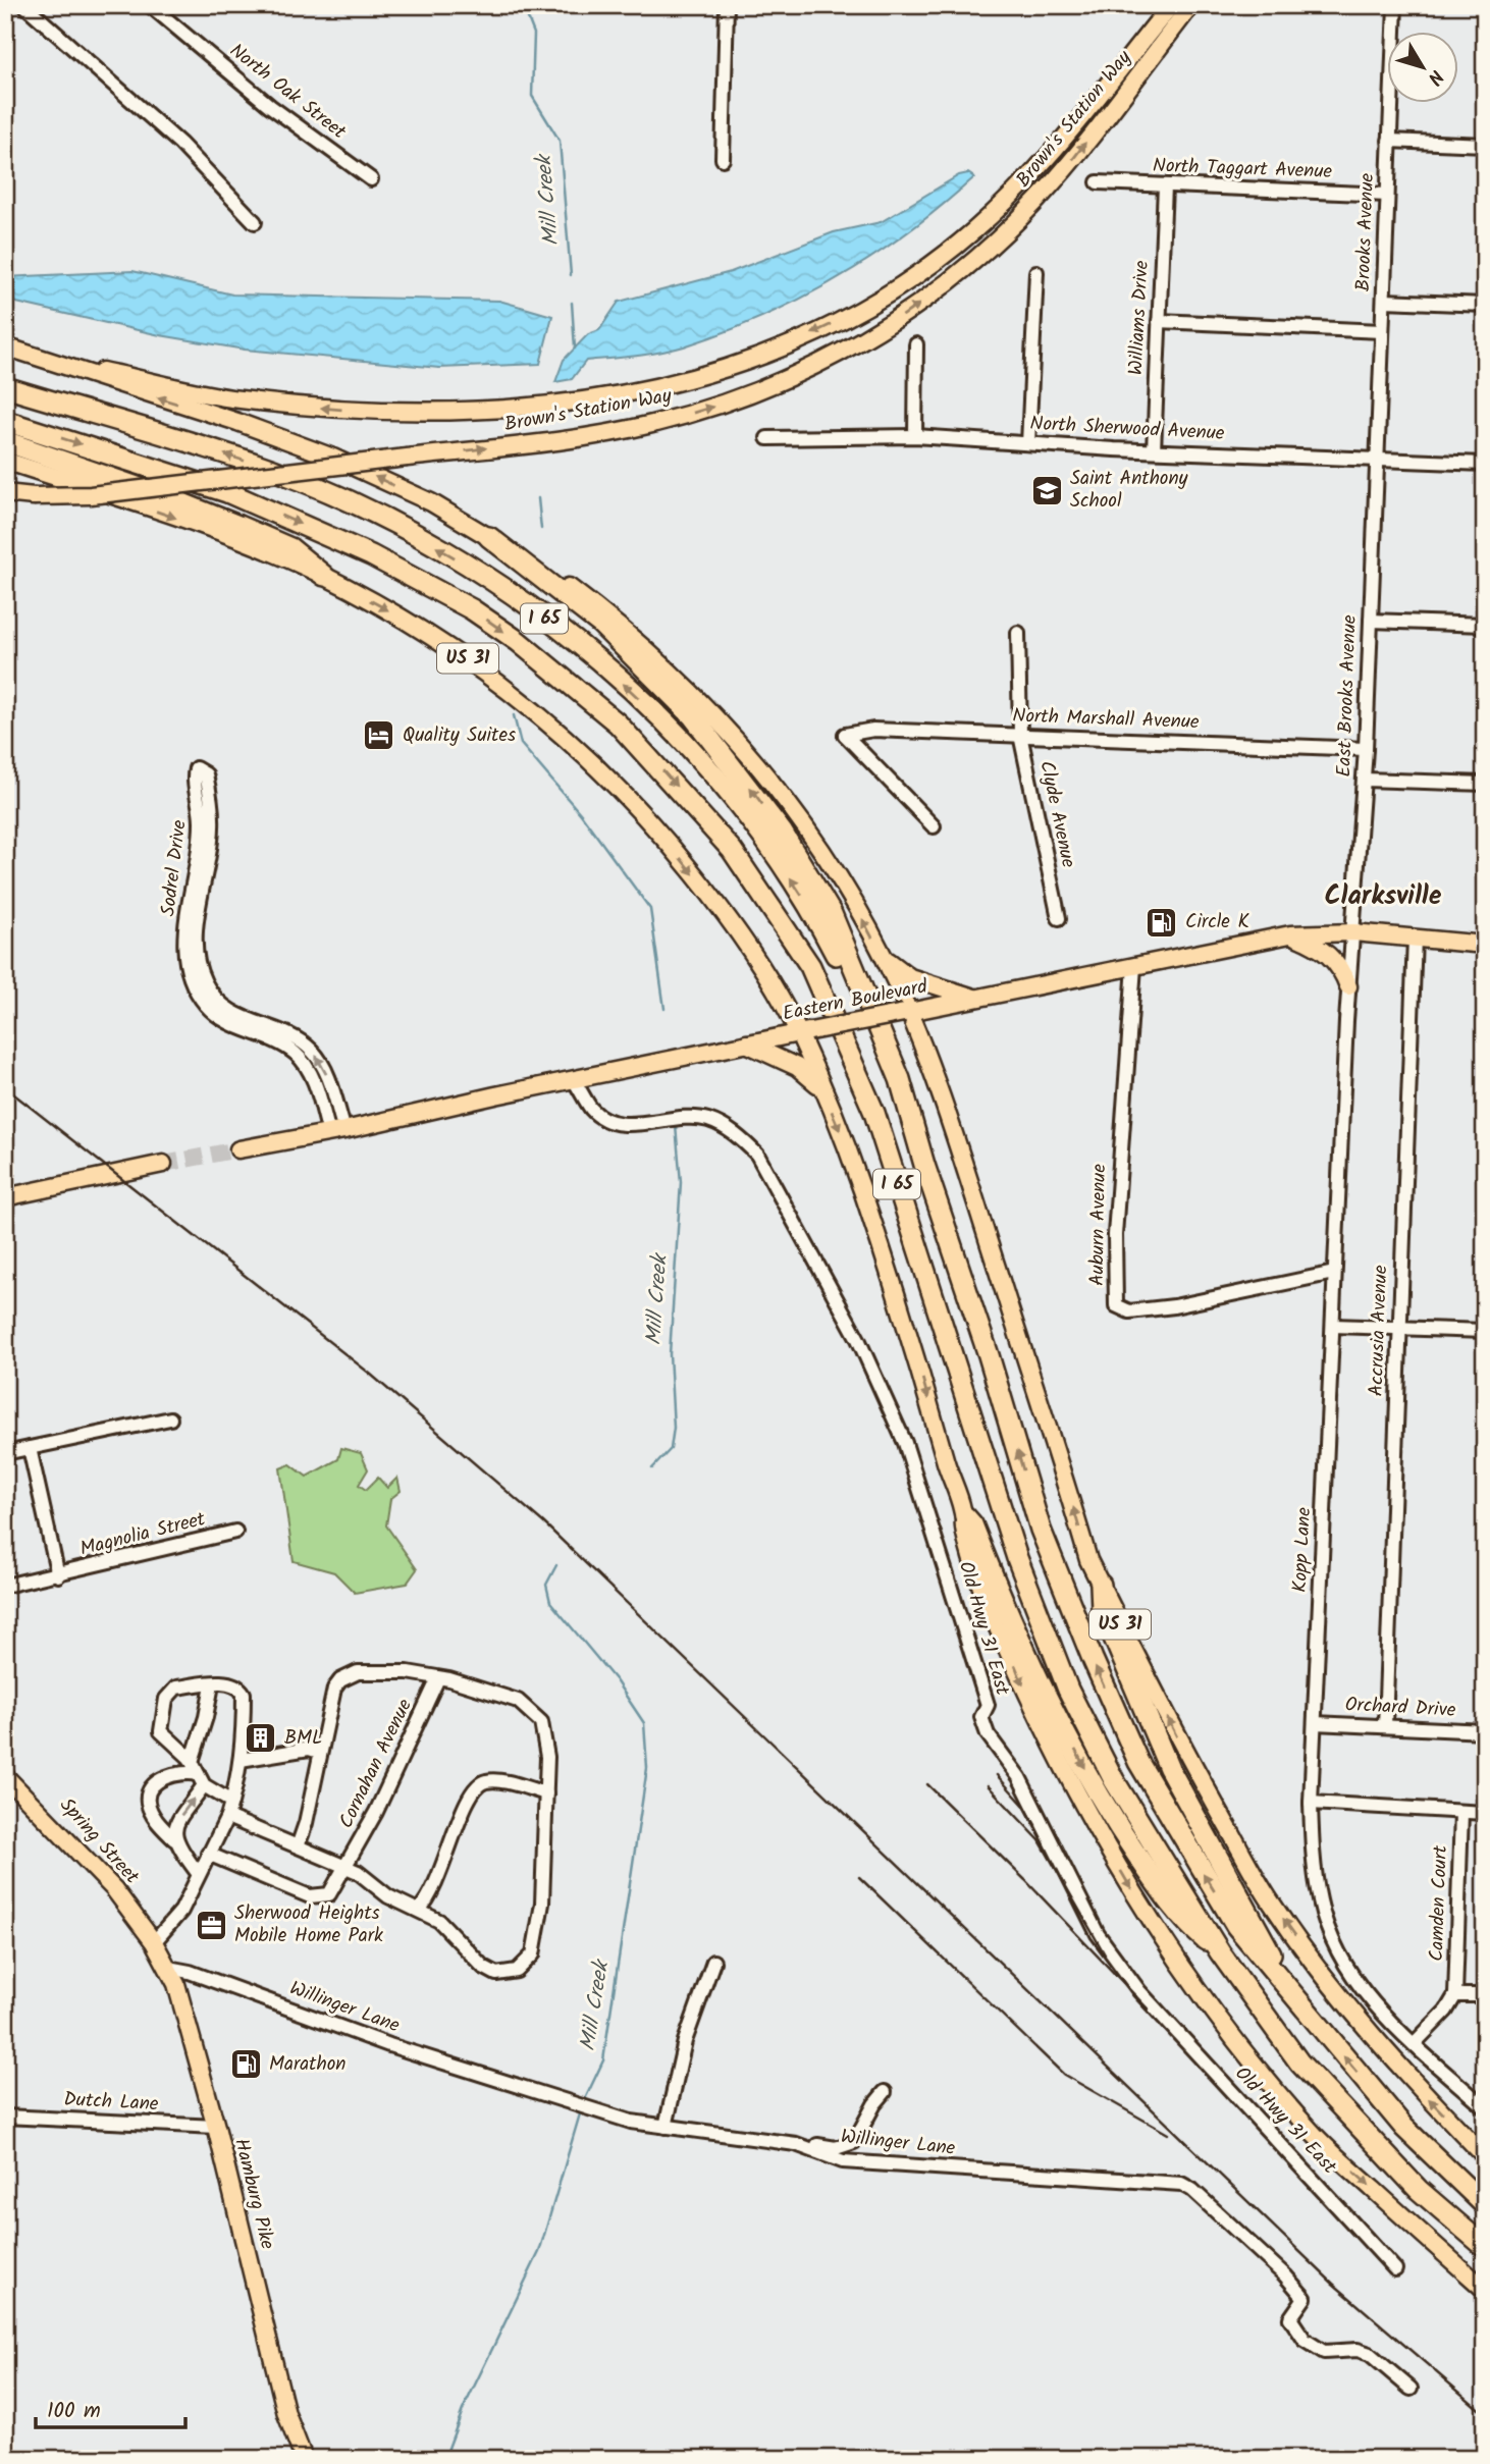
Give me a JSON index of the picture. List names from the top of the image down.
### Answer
{
  "streets": {
    "highway": ["I 65"],
    "main road": [
      "Brown's Station Way",
      "US 31",
      "Eastern Boulevard",
      "Spring Street",
      "Hamburg Pike"
    ],
    "street": [
      "North Oak Street",
      "North Taggart Avenue",
      "Brooks Avenue",
      "Williams Drive",
      "North Sherwood Avenue",
      "East Brooks Avenue",
      "North Marshall Avenue",
      "Clyde Avenue",
      "Sodrel Drive",
      "Auburn Avenue",
      "Accrusia Avenue",
      "Magnolia Street",
      "Kopp Lane",
      "Old Hwy 31 East",
      "Orchard Drive",
      "Cornahan Avenue",
      "Camden Court",
      "Willinger Lane",
      "Dutch Lane"
    ]
  },
  "crossings": [
    ["Brown's Station Way", "US 31"],
    ["North Taggart Avenue", "Brooks Avenue"],
    ["North Taggart Avenue", "Williams Drive"],
    ["Brooks Avenue", "North Sherwood Avenue"],
    ["Brooks Avenue", "East Brooks Avenue"],
    ["Williams Drive", "North Sherwood Avenue"],
    ["North Sherwood Avenue", "East Brooks Avenue"],
    ["US 31", "Eastern Boulevard"],
    ["East Brooks Avenue", "North Marshall Avenue"],
    ["East Brooks Avenue", "Eastern Boulevard"],
    ["East Brooks Avenue", "Kopp Lane"],
    ["North Marshall Avenue", "Clyde Avenue"],
    ["Sodrel Drive", "Eastern Boulevard"],
    ["Eastern Boulevard", "Auburn Avenue"],
    ["Eastern Boulevard", "Accrusia Avenue"],
    ["Eastern Boulevard", "Kopp Lane"],
    ["Eastern Boulevard", "Old Hwy 31 East"],
    ["Auburn Avenue", "Kopp Lane"],
    ["Accrusia Avenue", "Orchard Drive"],
    ["Kopp Lane", "Orchard Drive"],
    ["Spring Street", "Hamburg Pike"],
    ["Willinger Lane", "Hamburg Pike"],
    ["Dutch Lane", "Hamburg Pike"]
  ],
  "districts": ["Clarksville"],
  "water": ["Mill Creek"],
  "places": {
    "school or university": ["Saint Anthony School"],
    "hotel": ["Quality Suites"],
    "fuel station": ["Circle K", "Marathon"],
    "building": ["BML"],
    "office": ["Sherwood Heights Mobile Home Park"]
  },
  "scale_bar": "100 m",
  "north": "bottom right"
}
